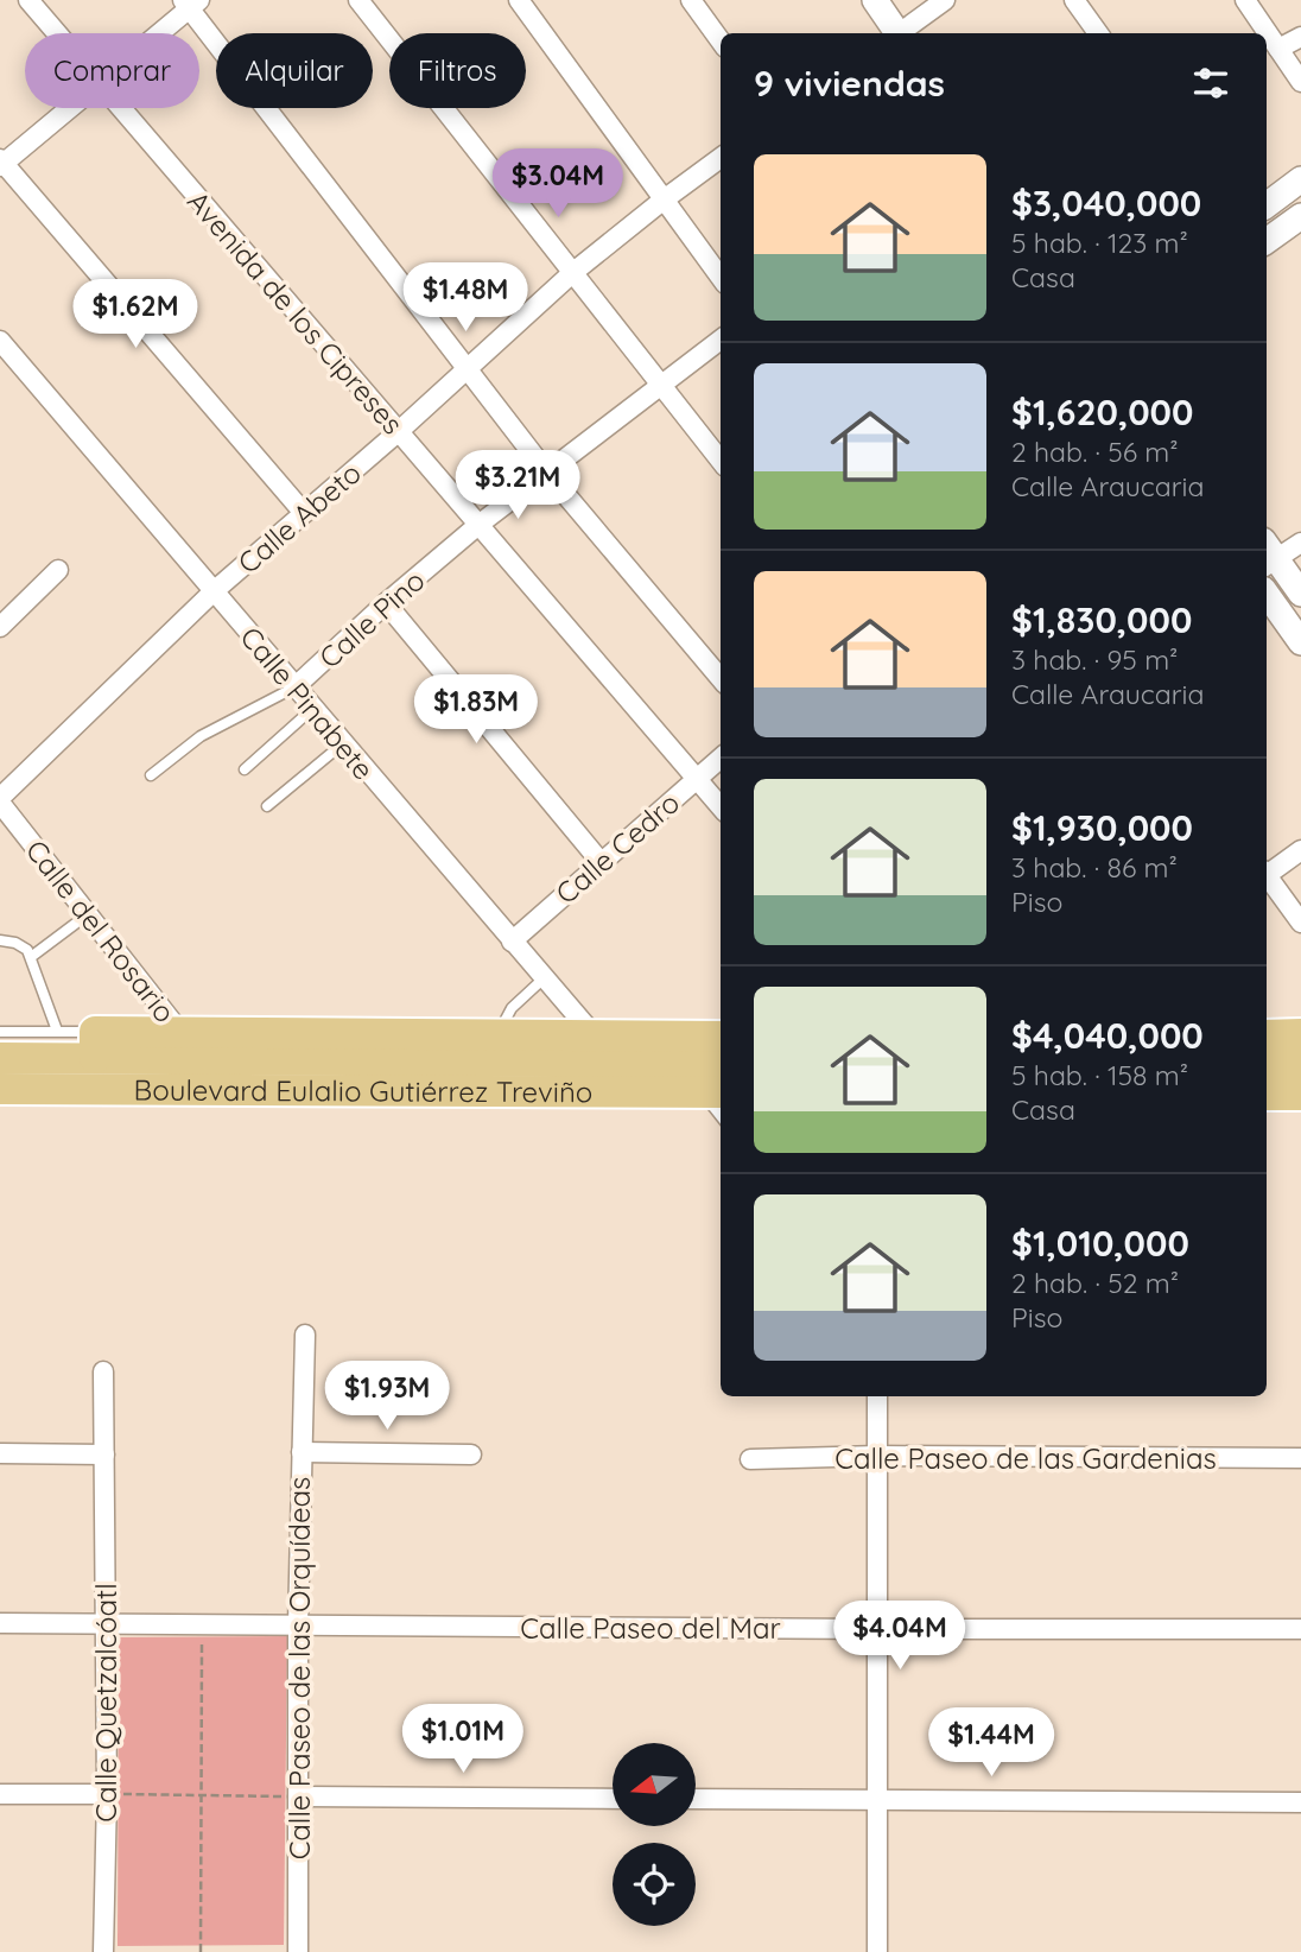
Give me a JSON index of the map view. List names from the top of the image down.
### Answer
{
  "streets": {
    "main road": ["Boulevard Eulalio Gutiérrez Treviño"],
    "street": [
      "Avenida de los Cipreses",
      "Calle Abeto",
      "Calle Pino",
      "Calle Pinabete",
      "Calle Cedro",
      "Calle del Rosario",
      "Calle Paseo de las Gardenias",
      "Calle Paseo del Mar",
      "Calle Paseo de las Orquídeas",
      "Calle Quetzalcóatl"
    ]
  },
  "crossings": [
    ["Avenida de los Cipreses", "Calle Abeto"],
    ["Avenida de los Cipreses", "Calle Pino"],
    ["Avenida de los Cipreses", "Calle Cedro"],
    ["Calle Abeto", "Calle Pinabete"],
    ["Calle Abeto", "Calle del Rosario"],
    ["Calle Pino", "Calle Pinabete"],
    ["Calle Pinabete", "Calle Cedro"],
    ["Calle Pinabete", "Boulevard Eulalio Gutiérrez Treviño"],
    ["Calle del Rosario", "Boulevard Eulalio Gutiérrez Treviño"],
    ["Calle Paseo del Mar", "Calle Paseo de las Orquídeas"],
    ["Calle Paseo del Mar", "Calle Quetzalcóatl"]
  ],
  "north": "left",
  "page": {
    "chip": ["Comprar", "Alquilar", "Filtros"],
    "heading": "9 viviendas",
    "list": [
      {
        "name": "$3,040,000",
        "note": "5 hab. · 123 m² · Casa"
      },
      {
        "name": "$1,620,000",
        "note": "2 hab. · 56 m² · Calle Araucaria"
      },
      {
        "name": "$1,830,000",
        "note": "3 hab. · 95 m² · Calle Araucaria"
      },
      {
        "name": "$1,930,000",
        "note": "3 hab. · 86 m² · Piso"
      },
      {
        "name": "$4,040,000",
        "note": "5 hab. · 158 m² · Casa"
      },
      {
        "name": "$1,010,000",
        "note": "2 hab. · 52 m² · Piso"
      }
    ],
    "price": [
      "$3.04M",
      "$1.48M",
      "$1.62M",
      "$3.21M",
      "$1.83M",
      "$1.93M",
      "$4.04M",
      "$1.01M",
      "$1.44M"
    ]
  }
}
